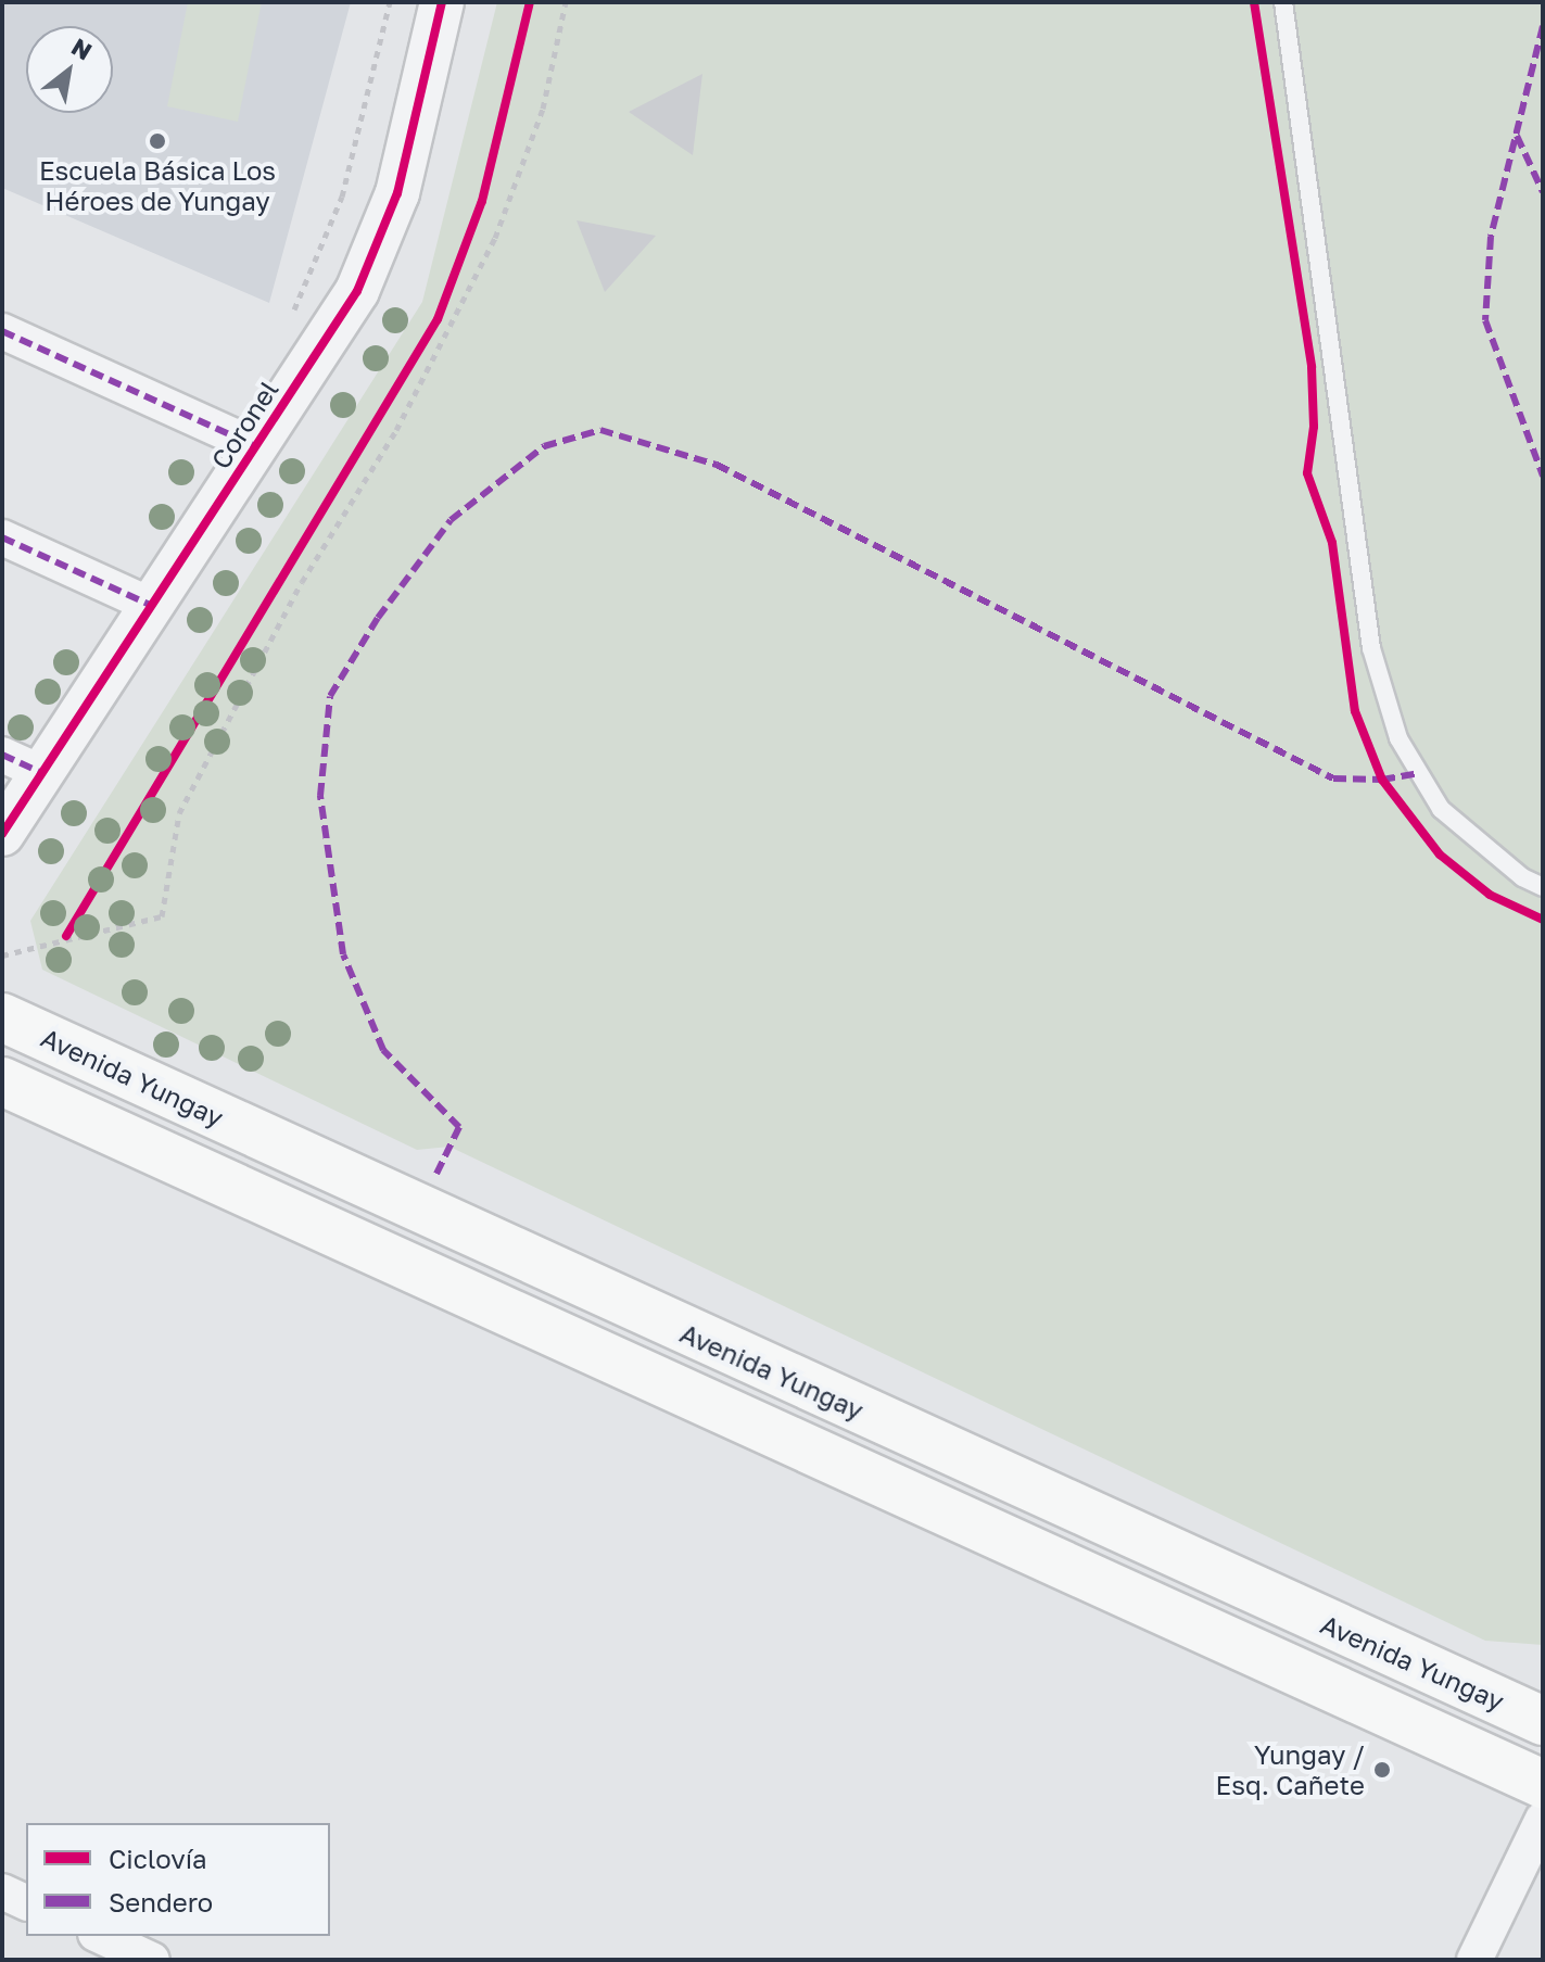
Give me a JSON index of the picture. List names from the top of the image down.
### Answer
{
  "streets": {
    "main road": ["Avenida Yungay"],
    "street": ["Coronel"]
  },
  "places": ["Escuela Básica Los Héroes de Yungay", "Yungay / Esq. Cañete"],
  "legend": ["Ciclovía", "Sendero"],
  "north": "top right"
}
